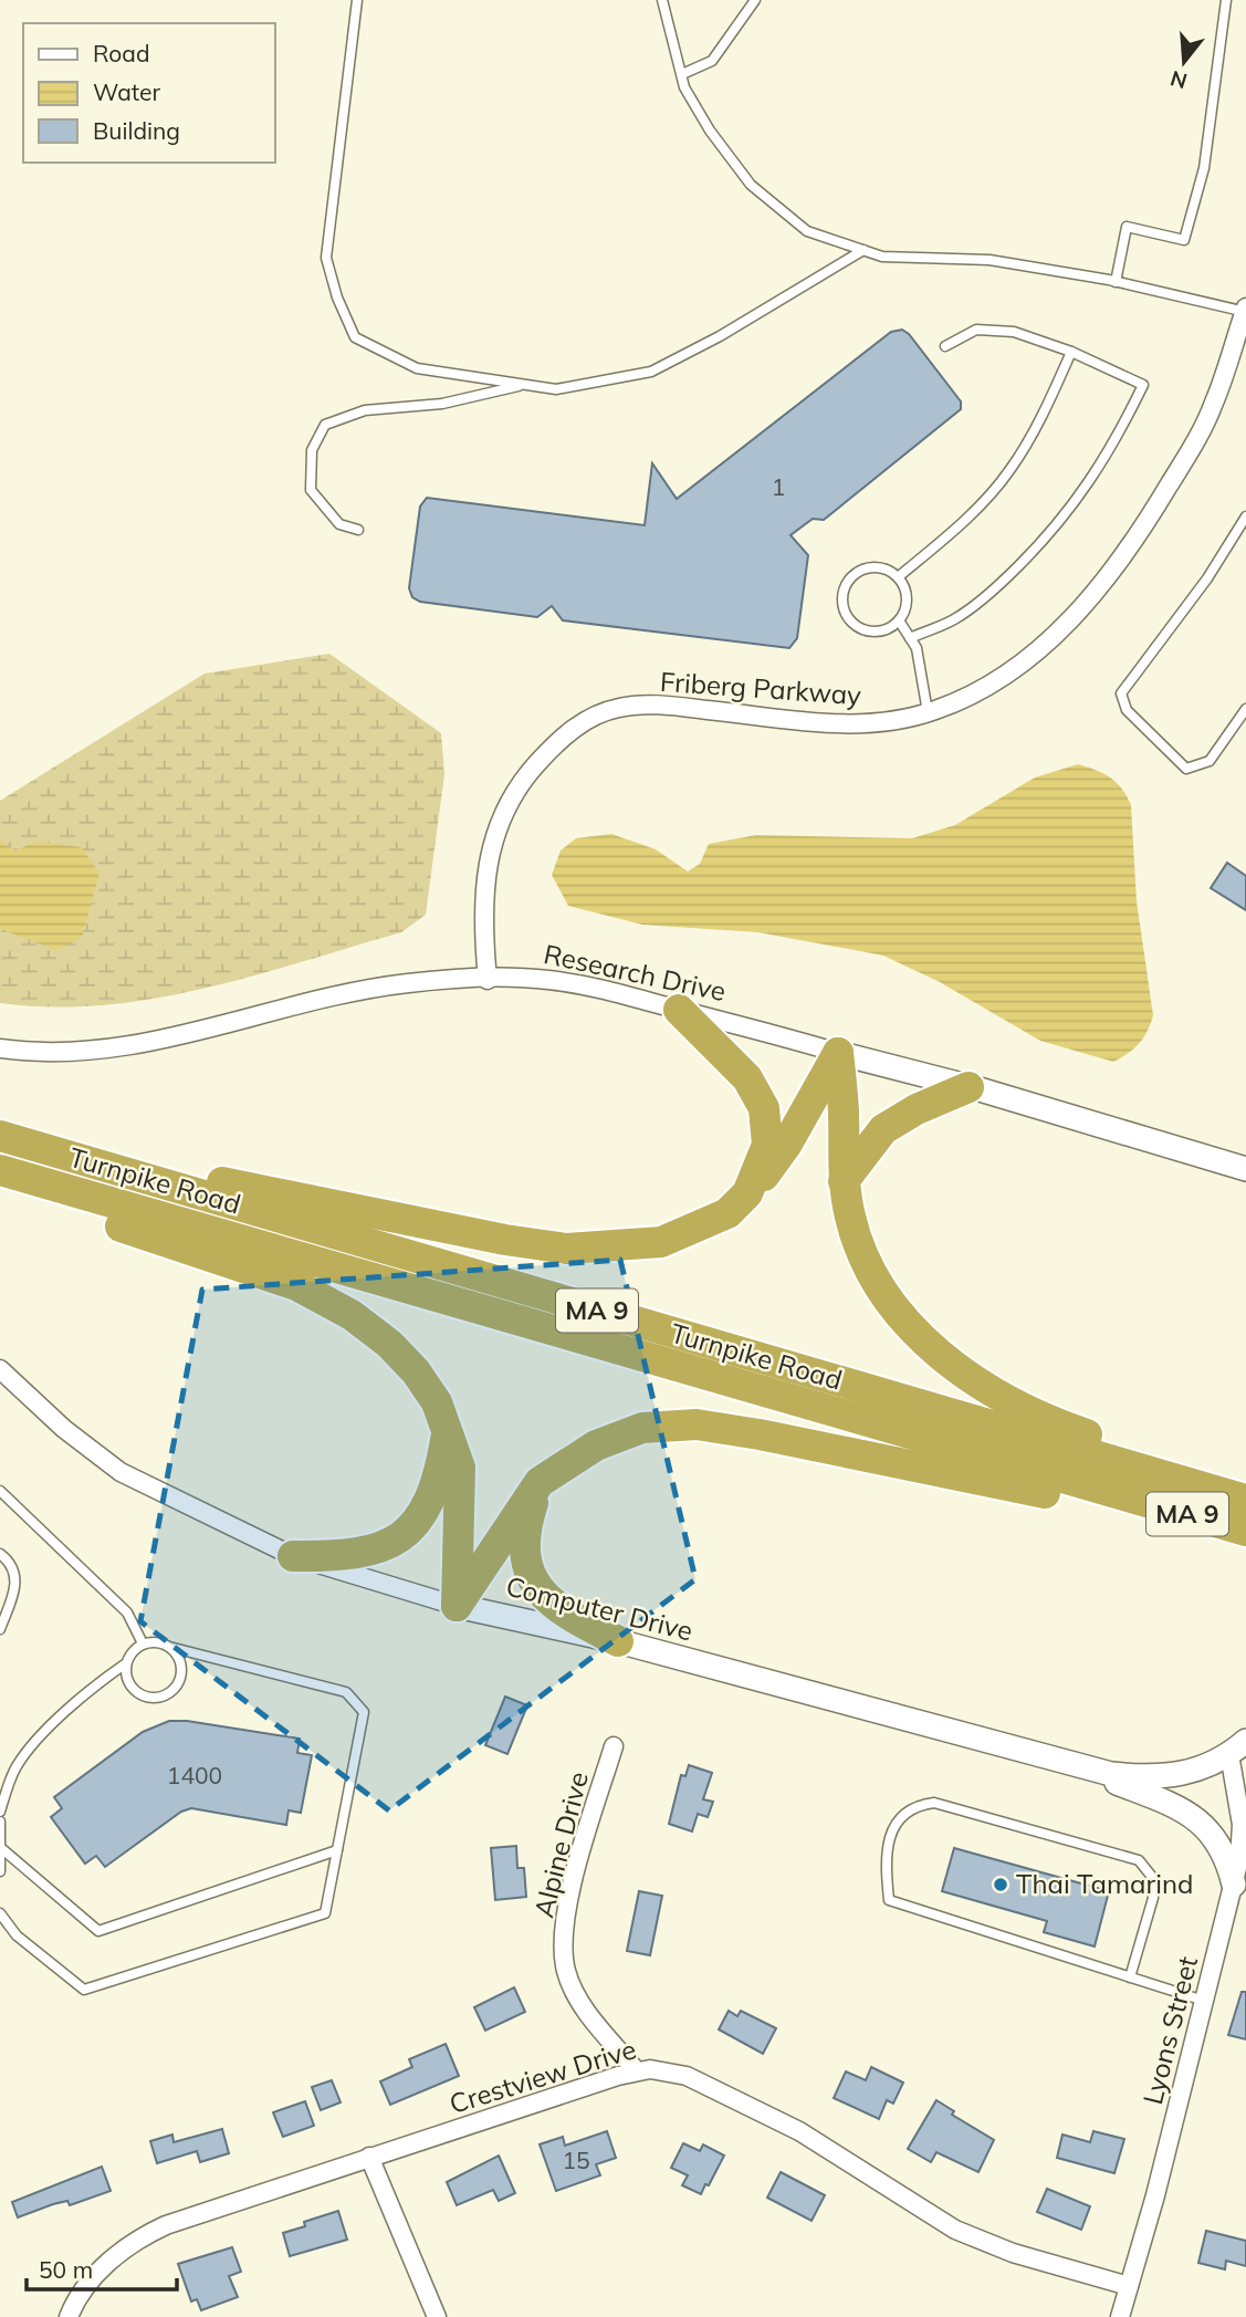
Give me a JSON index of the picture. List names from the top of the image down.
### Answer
{
  "streets": {
    "highway": ["Turnpike Road", "MA 9"],
    "street": [
      "Friberg Parkway",
      "Research Drive",
      "Computer Drive",
      "Alpine Drive",
      "Lyons Street",
      "Crestview Drive"
    ]
  },
  "crossings": [
    ["Friberg Parkway", "Research Drive"],
    ["Computer Drive", "Lyons Street"],
    ["Alpine Drive", "Crestview Drive"],
    ["Lyons Street", "Crestview Drive"]
  ],
  "places": ["Thai Tamarind"],
  "house_numbers": ["1", "1400", "15"],
  "legend": ["Road", "Water", "Building"],
  "scale_bar": "50 m",
  "north": "bottom"
}
